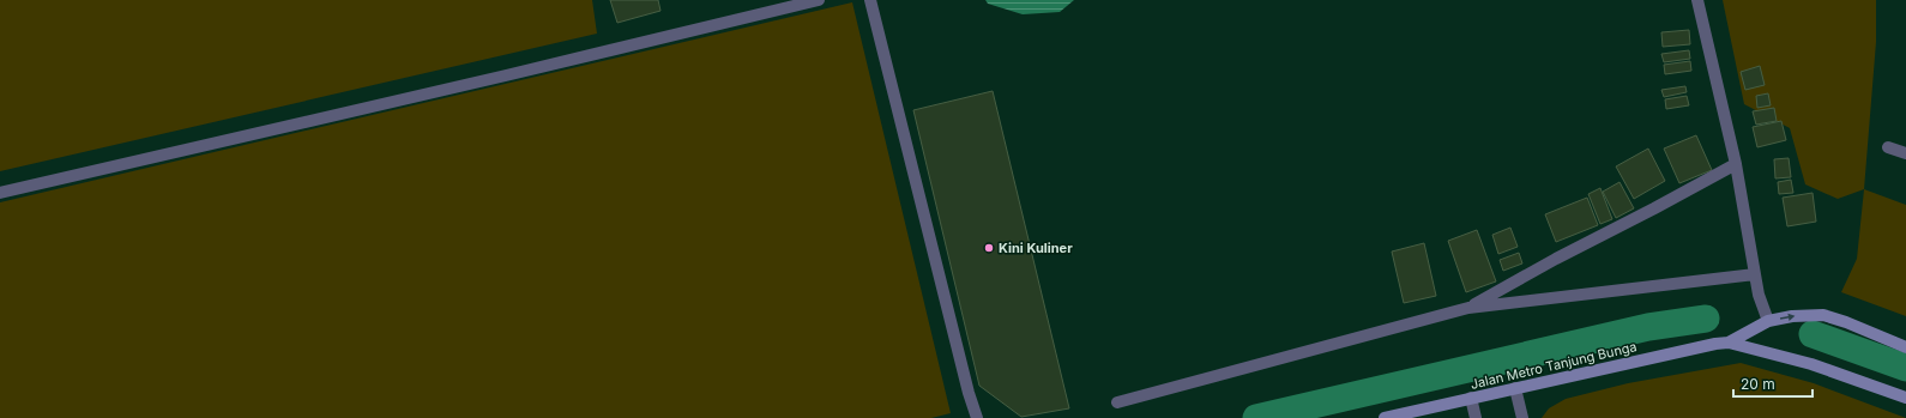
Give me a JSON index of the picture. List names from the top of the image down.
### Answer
{
  "streets": {
    "main road": ["Jalan Metro Tanjung Bunga"]
  },
  "places": ["Kini Kuliner"],
  "scale_bar": "20 m"
}
